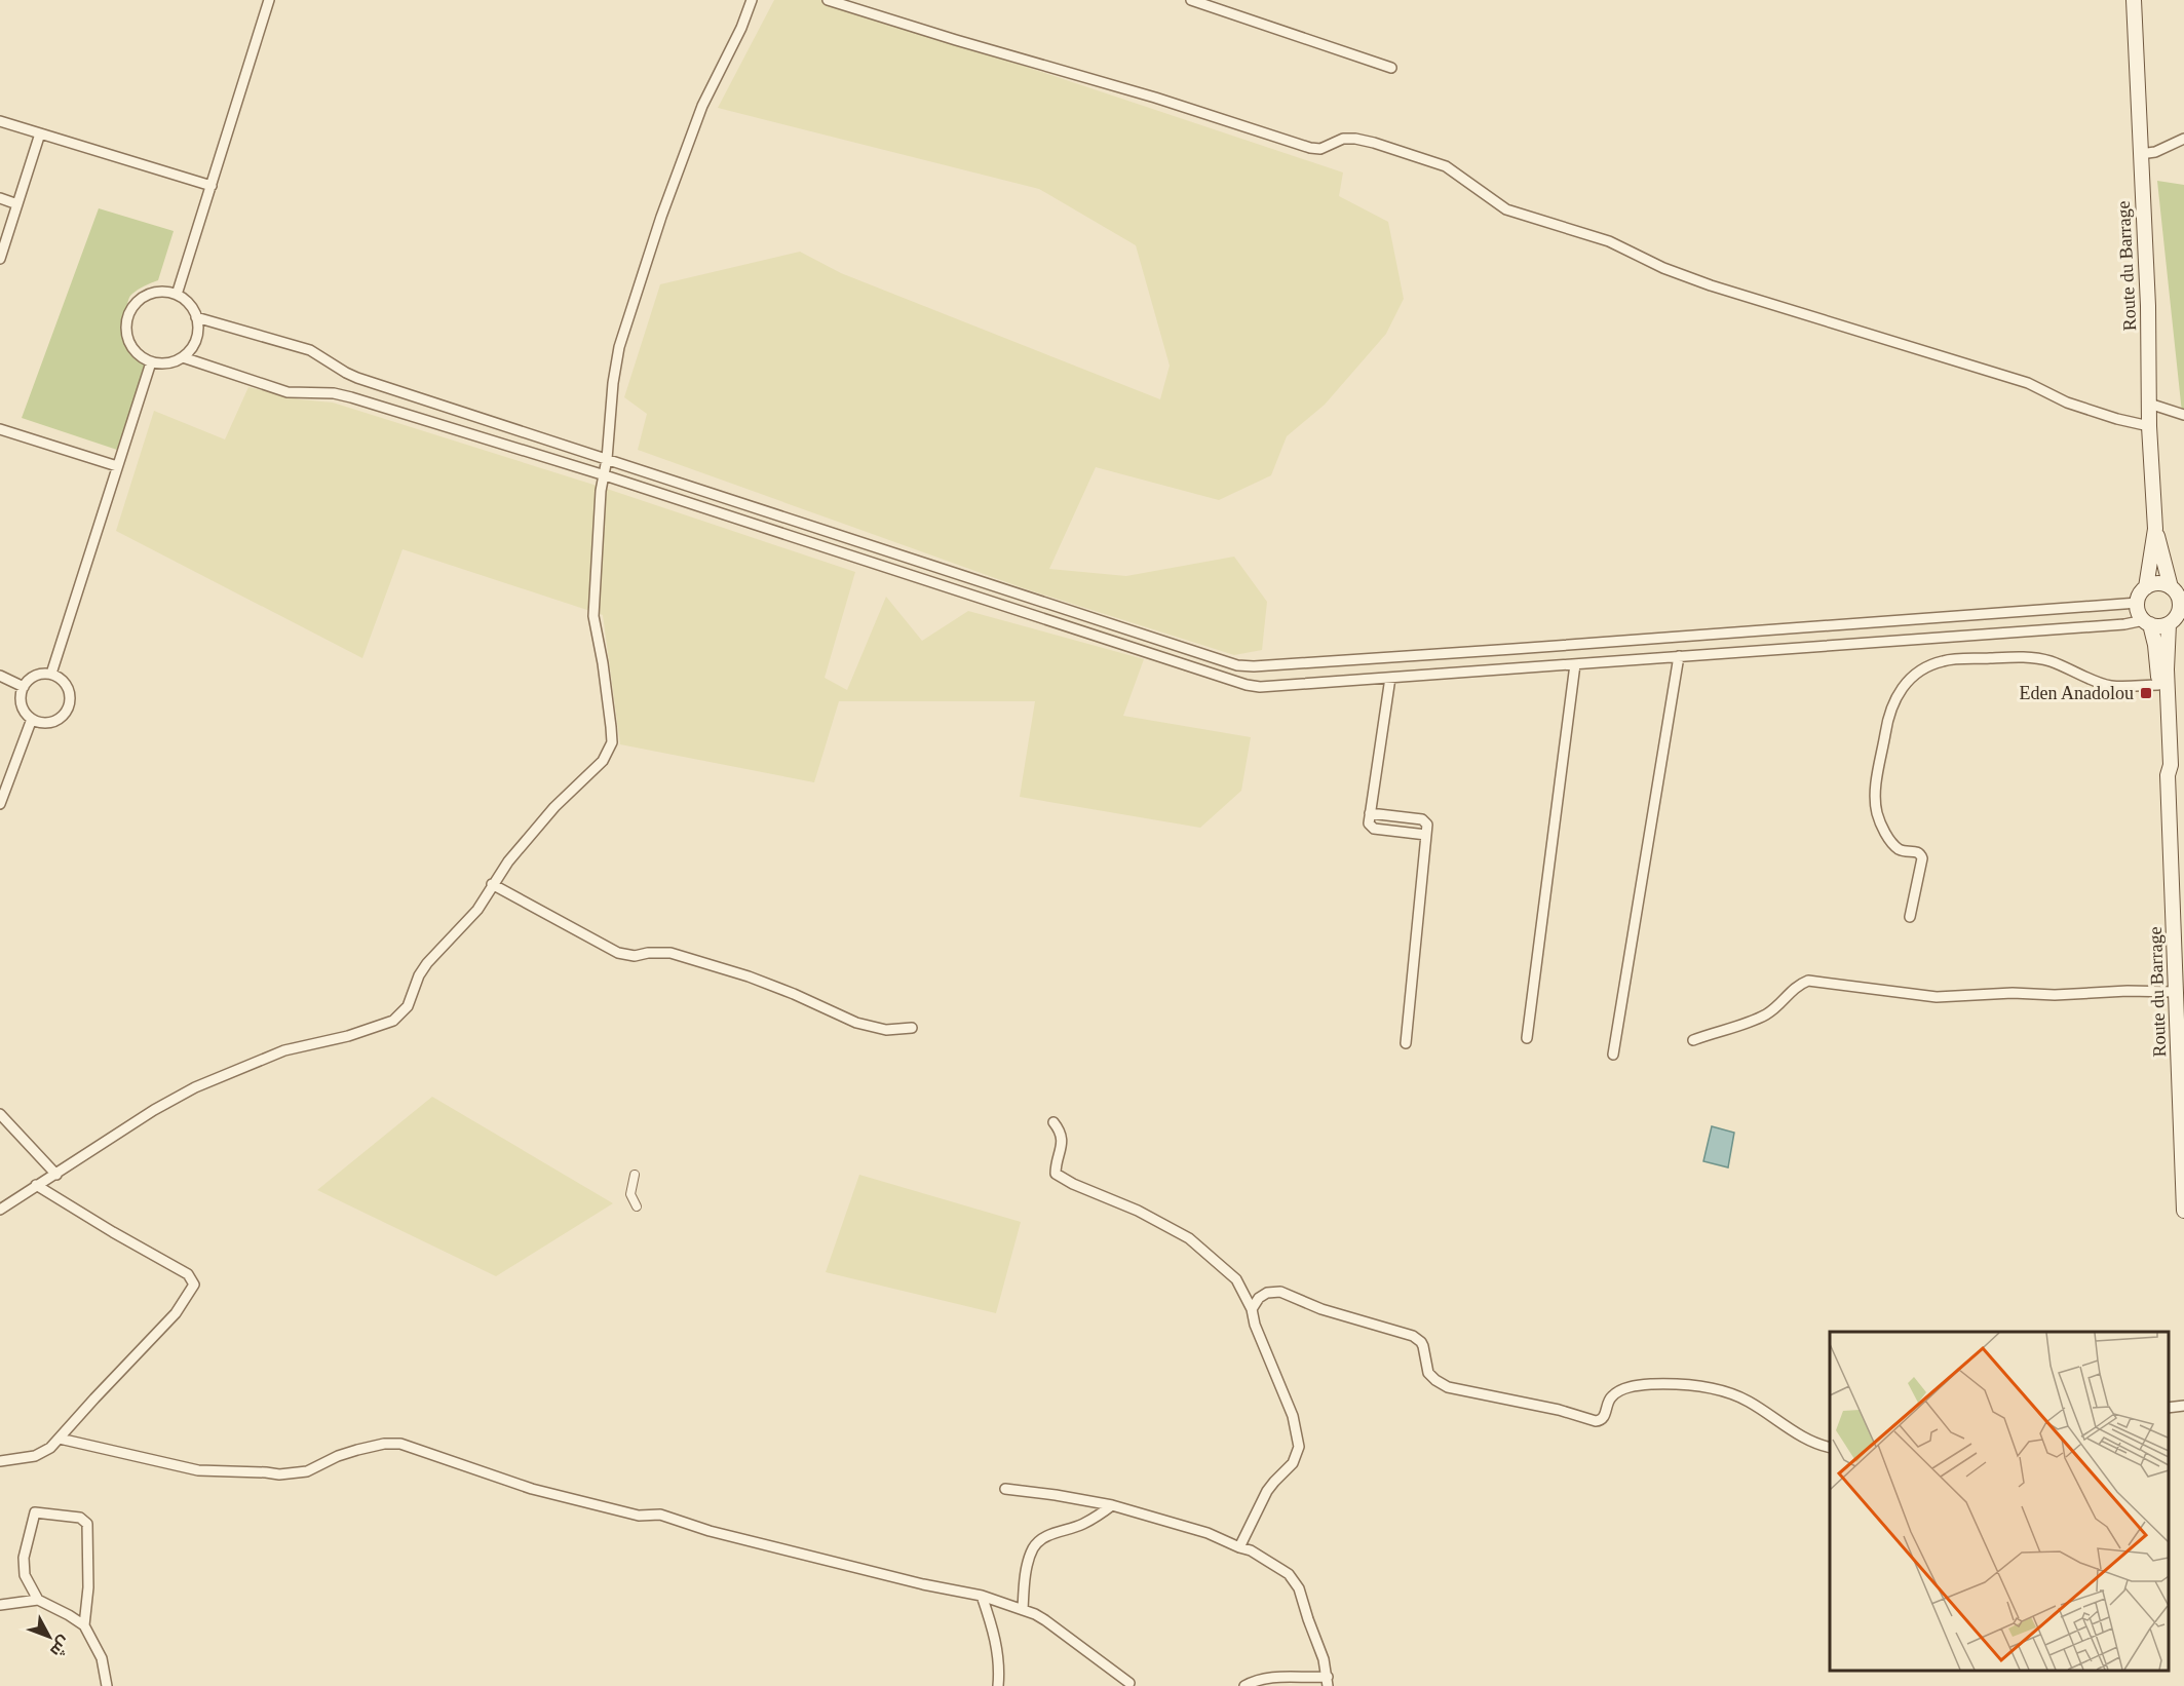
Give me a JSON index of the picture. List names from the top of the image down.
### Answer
{
  "streets": {
    "main road": ["Route du Barrage"]
  },
  "places": {
    "transit": ["Eden Anadolou"]
  },
  "north": "bottom right"
}
